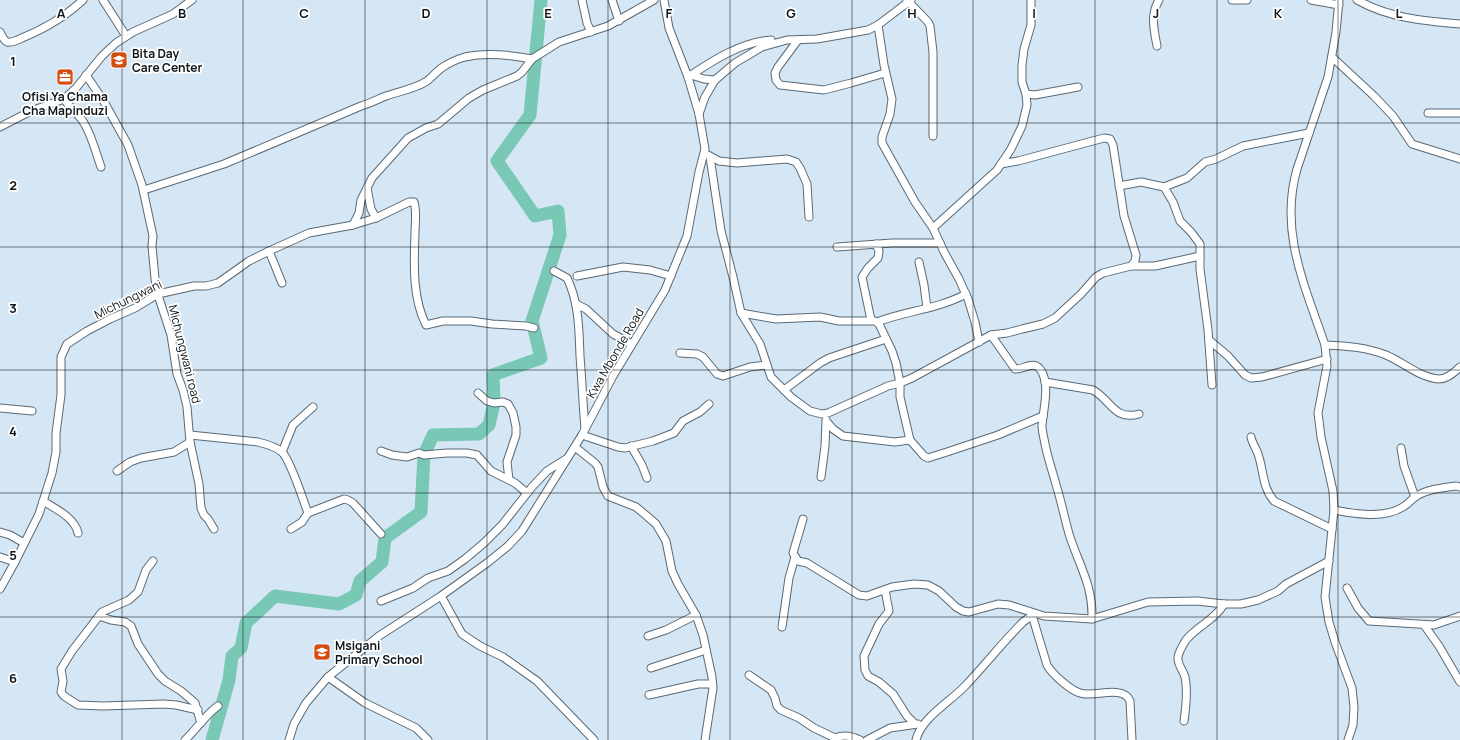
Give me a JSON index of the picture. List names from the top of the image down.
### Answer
{
  "streets": {
    "street": ["Michungwani", "Kwa Mbonde Road", "Michungwani road"]
  },
  "crossings": [
    ["Michungwani", "Michungwani road"]
  ],
  "places": {
    "school or university": ["Bita Day Care Center", "Msigani Primary School"],
    "office": ["Ofisi Ya Chama Cha Mapinduzi"]
  },
  "grid": {
    "columns": [
      "A",
      "B",
      "C",
      "D",
      "E",
      "F",
      "G",
      "H",
      "I",
      "J",
      "K",
      "L"
    ],
    "rows": [
      "1",
      "2",
      "3",
      "4",
      "5",
      "6"
    ]
  }
}
